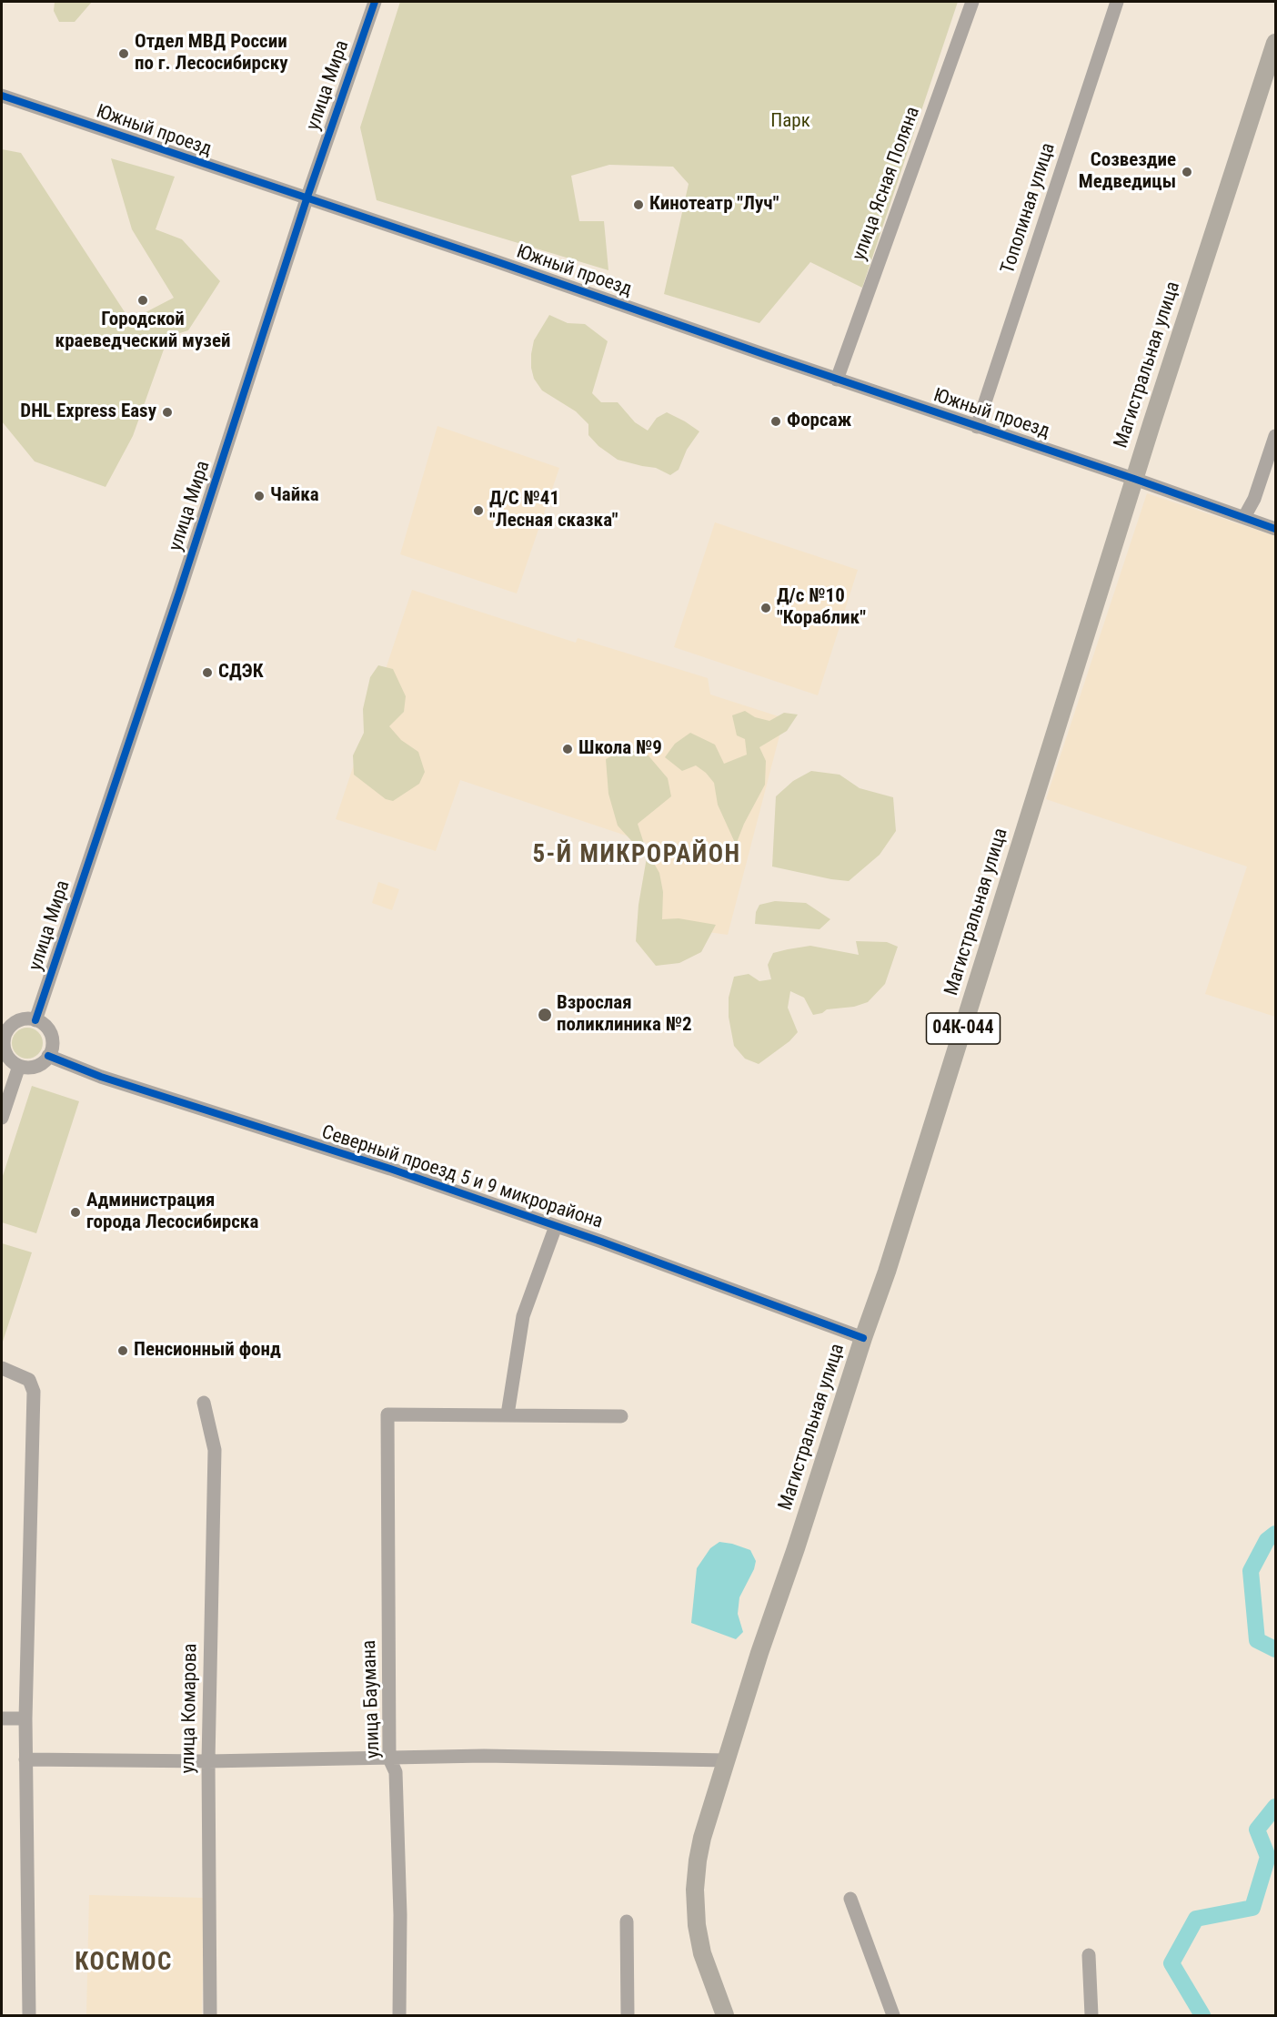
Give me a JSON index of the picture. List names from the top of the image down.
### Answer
{
  "streets": {
    "main road": ["Магистральная улица", "04К-044"],
    "street": [
      "улица Мира",
      "Южный проезд",
      "улица Ясная Поляна",
      "Тополиная улица",
      "Северный проезд 5 и 9 микрорайона",
      "улица Баумана",
      "улица Комарова"
    ]
  },
  "crossings": [
    ["улица Мира", "Южный проезд"],
    ["улица Мира", "Северный проезд 5 и 9 микрорайона"],
    ["Южный проезд", "улица Ясная Поляна"],
    ["Южный проезд", "Тополиная улица"],
    ["Южный проезд", "Магистральная улица"],
    ["Магистральная улица", "Северный проезд 5 и 9 микрорайона"]
  ],
  "districts": ["5-Й МИКРОРАЙОН", "КОСМОС"],
  "parks": ["Парк"],
  "places": [
    "Отдел МВД России по г. Лесосибирску",
    "Созвездие Медведицы",
    "Кинотеатр \"Луч\"",
    "Городской краеведческий музей",
    "DHL Express Easy",
    "Форсаж",
    "Чайка",
    "Д/С №41 \"Лесная сказка\"",
    "Д/с №10 \"Кораблик\"",
    "СДЭК",
    "Школа №9",
    "Взрослая поликлиника №2",
    "Администрация города Лесосибирска",
    "Пенсионный фонд"
  ]
}
